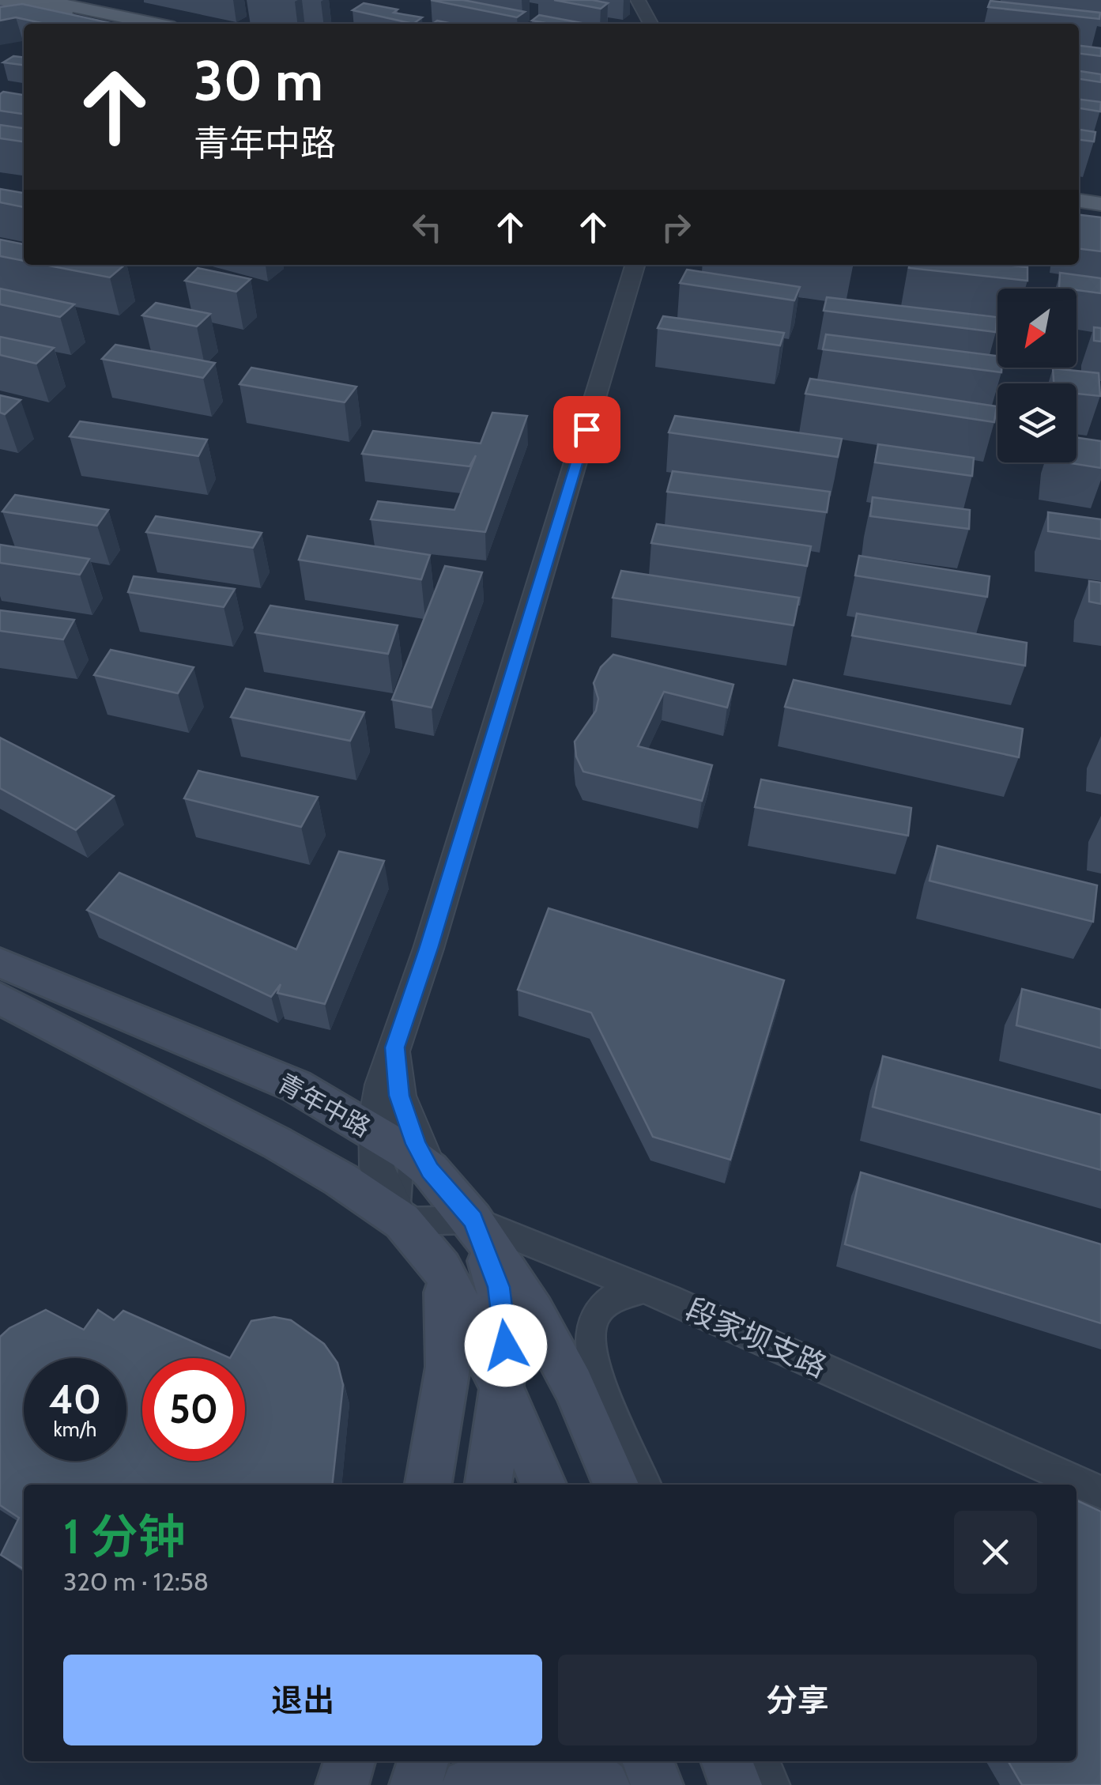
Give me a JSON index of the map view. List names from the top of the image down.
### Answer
{
  "streets": {
    "main road": ["青年中路"],
    "street": ["段家坝支路"]
  },
  "crossings": [
    ["青年中路", "段家坝支路"]
  ],
  "north": "bottom left",
  "page": {
    "turn": ["30 m", "青年中路"],
    "speed": "40 km/h",
    "limit": "50",
    "heading": ["1 分钟", "320 m · 12:58"],
    "buttons": ["退出", "分享"]
  }
}
